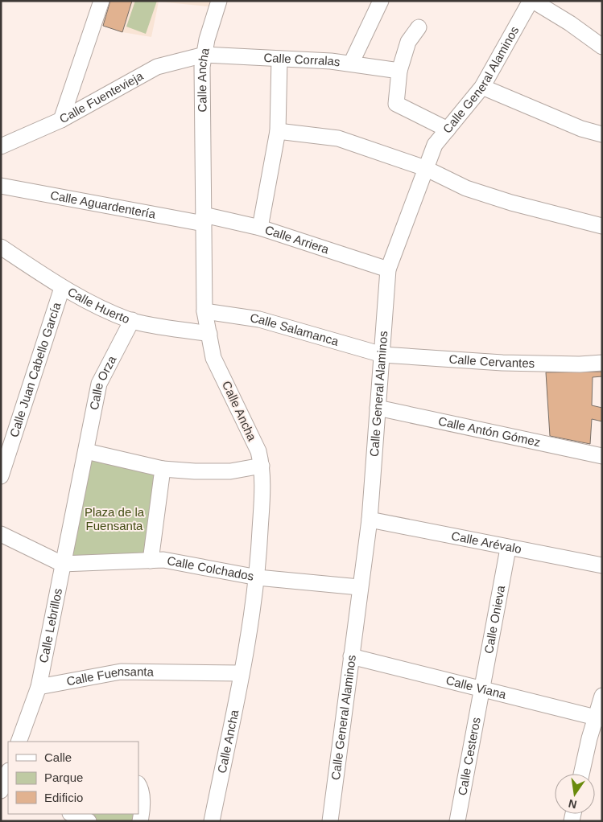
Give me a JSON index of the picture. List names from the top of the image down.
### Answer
{
  "streets": {
    "street": [
      "Calle Corralas",
      "Calle General Alaminos",
      "Calle Ancha",
      "Calle Fuentevieja",
      "Calle Aguardentería",
      "Calle Arriera",
      "Calle Huerto",
      "Calle Salamanca",
      "Calle Cervantes",
      "Calle Juan Cabello García",
      "Calle Orza",
      "Calle Antón Gómez",
      "Calle Arévalo",
      "Calle Colchados",
      "Calle Onieva",
      "Calle Lebrillos",
      "Calle Fuensanta",
      "Calle Viana",
      "Calle Cesteros"
    ]
  },
  "crossings": [
    ["Calle Corralas", "Calle Ancha"],
    ["Calle Corralas", "Calle Fuentevieja"],
    ["Calle General Alaminos", "Calle Arriera"],
    ["Calle General Alaminos", "Calle Salamanca"],
    ["Calle General Alaminos", "Calle Cervantes"],
    ["Calle General Alaminos", "Calle Antón Gómez"],
    ["Calle General Alaminos", "Calle Arévalo"],
    ["Calle General Alaminos", "Calle Colchados"],
    ["Calle General Alaminos", "Calle Viana"],
    ["Calle Ancha", "Calle Fuentevieja"],
    ["Calle Ancha", "Calle Aguardentería"],
    ["Calle Ancha", "Calle Arriera"],
    ["Calle Ancha", "Calle Huerto"],
    ["Calle Ancha", "Calle Salamanca"],
    ["Calle Ancha", "Calle Colchados"],
    ["Calle Ancha", "Calle Fuensanta"],
    ["Calle Aguardentería", "Calle Arriera"],
    ["Calle Huerto", "Calle Juan Cabello García"],
    ["Calle Huerto", "Calle Orza"],
    ["Calle Salamanca", "Calle Cervantes"],
    ["Calle Arévalo", "Calle Onieva"],
    ["Calle Colchados", "Calle Lebrillos"],
    ["Calle Onieva", "Calle Viana"],
    ["Calle Onieva", "Calle Cesteros"],
    ["Calle Lebrillos", "Calle Fuensanta"],
    ["Calle Viana", "Calle Cesteros"]
  ],
  "parks": ["Plaza de la Fuensanta"],
  "legend": ["Calle", "Parque", "Edificio"],
  "north": "bottom"
}
